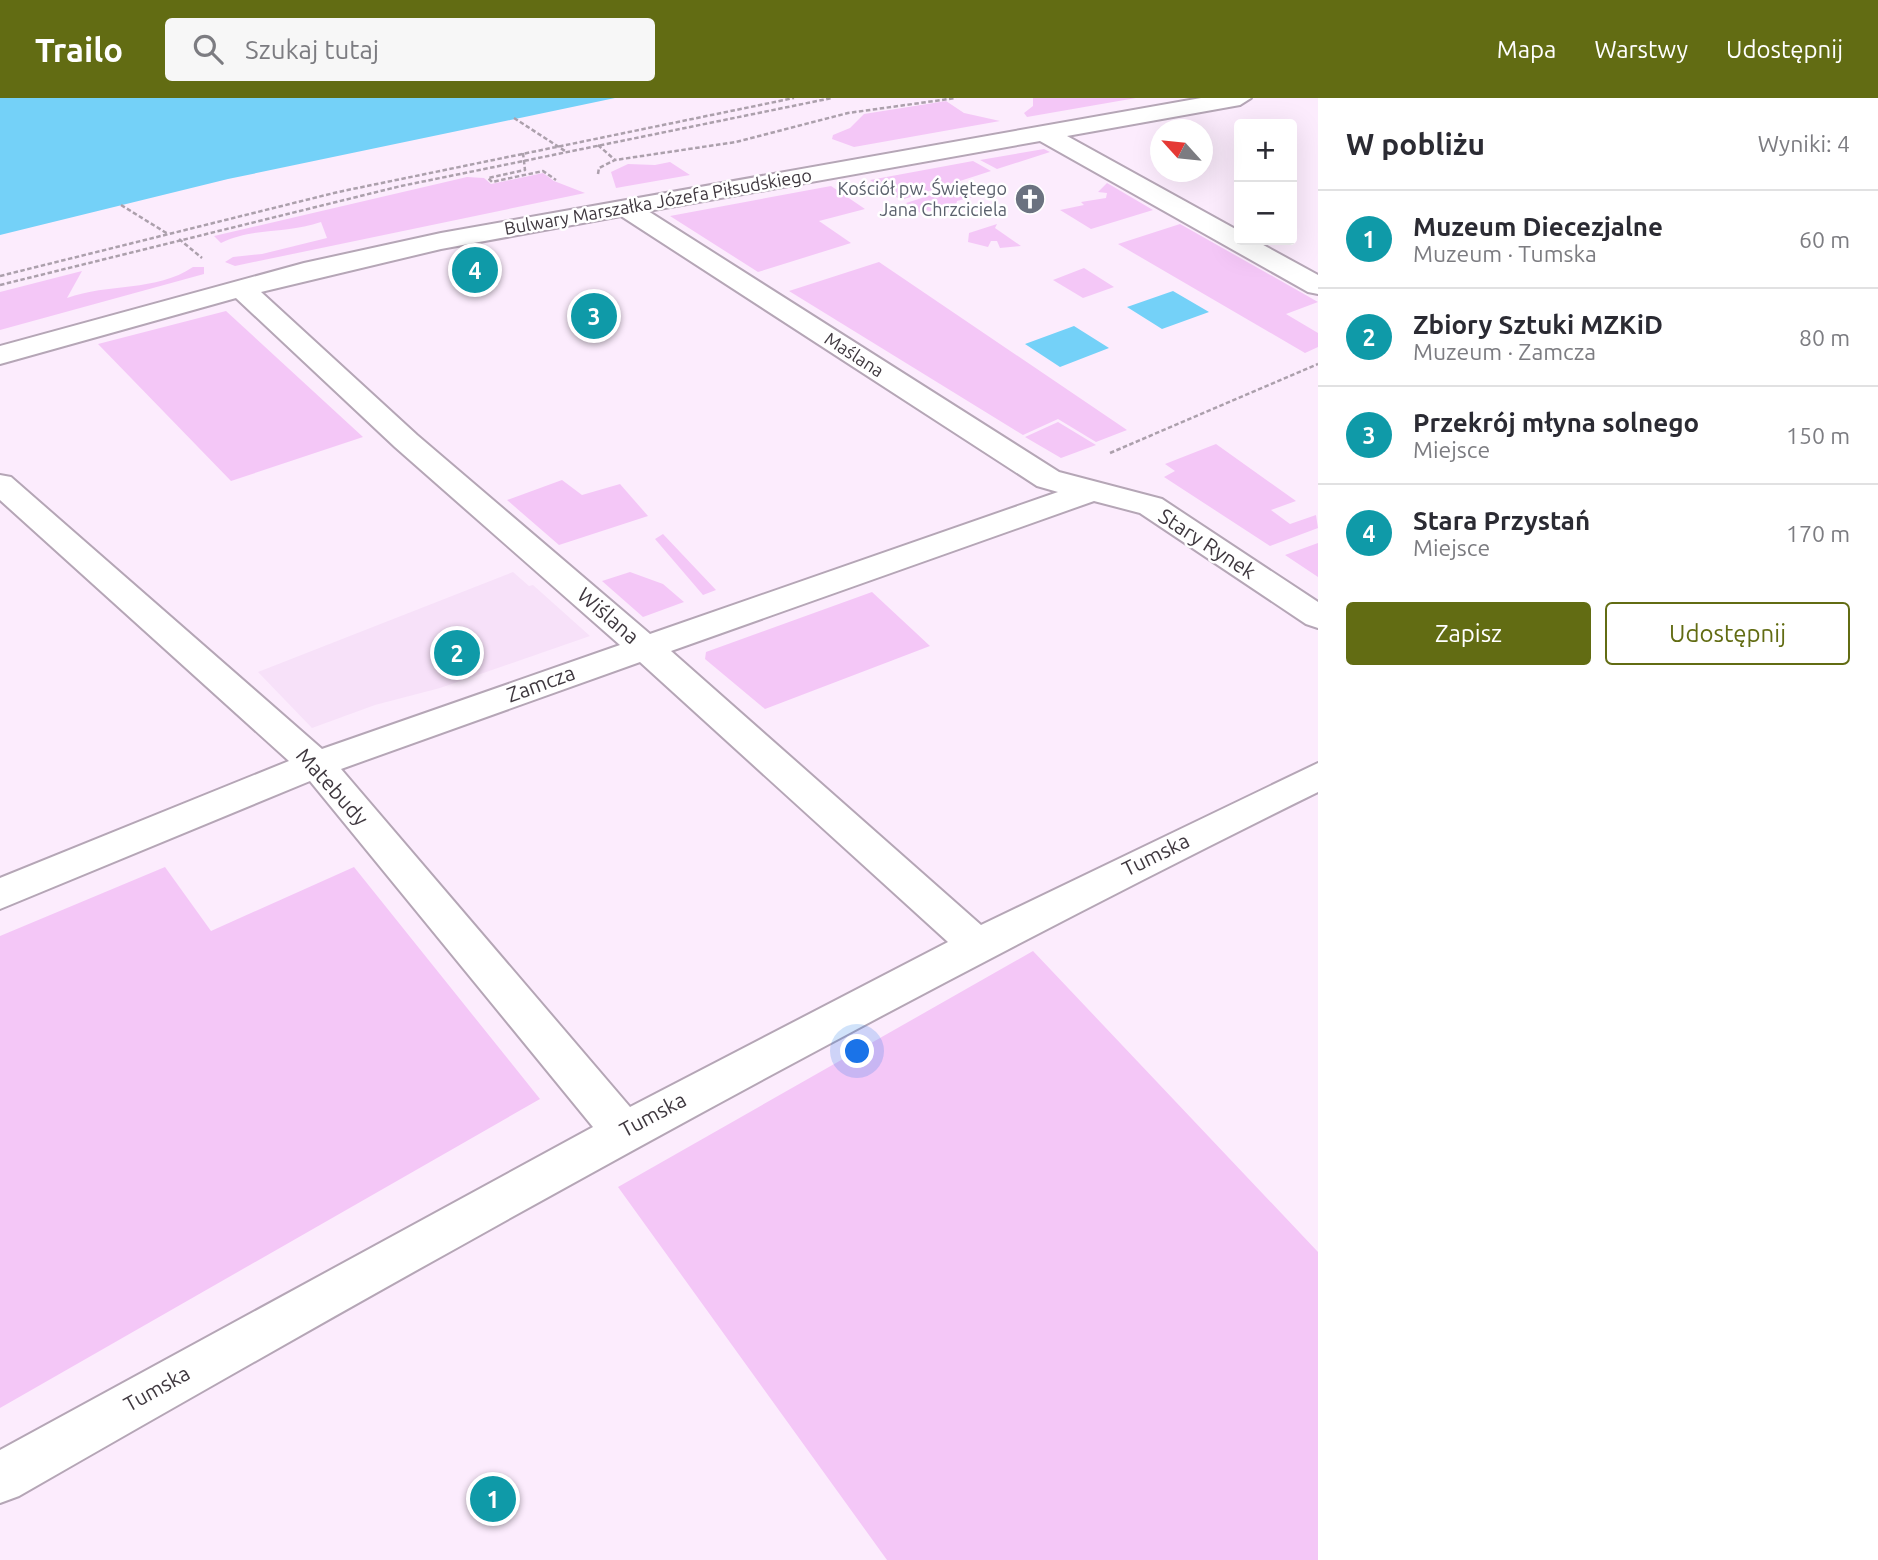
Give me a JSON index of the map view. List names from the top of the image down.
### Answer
{
  "streets": {
    "street": [
      "Bulwary Marszałka Józefa Piłsudskiego",
      "Maślana",
      "Stary Rynek",
      "Wiślana",
      "Zamcza",
      "Matebudy",
      "Tumska"
    ]
  },
  "crossings": [
    ["Bulwary Marszałka Józefa Piłsudskiego", "Maślana"],
    ["Bulwary Marszałka Józefa Piłsudskiego", "Wiślana"],
    ["Maślana", "Stary Rynek"],
    ["Maślana", "Zamcza"],
    ["Stary Rynek", "Zamcza"],
    ["Wiślana", "Zamcza"],
    ["Wiślana", "Tumska"],
    ["Zamcza", "Matebudy"],
    ["Matebudy", "Tumska"]
  ],
  "places": {
    "church": ["Kościół pw. Świętego Jana Chrzciciela"]
  },
  "north": "top left",
  "page": {
    "header": "Trailo",
    "search": "Szukaj tutaj",
    "nav": ["Mapa", "Warstwy", "Udostępnij"],
    "heading": ["W pobliżu", "Wyniki: 4"],
    "map_buttons": ["+", "−"],
    "list": [
      {
        "mark": "1",
        "name": "Muzeum Diecezjalne",
        "note": "Muzeum · Tumska",
        "value": "60 m"
      },
      {
        "mark": "2",
        "name": "Zbiory Sztuki MZKiD",
        "note": "Muzeum · Zamcza",
        "value": "80 m"
      },
      {
        "mark": "3",
        "name": "Przekrój młyna solnego",
        "note": "Miejsce",
        "value": "150 m"
      },
      {
        "mark": "4",
        "name": "Stara Przystań",
        "note": "Miejsce",
        "value": "170 m"
      }
    ],
    "pins": [
      "4",
      "3",
      "2",
      "1"
    ],
    "buttons": ["Zapisz", "Udostępnij"]
  }
}
